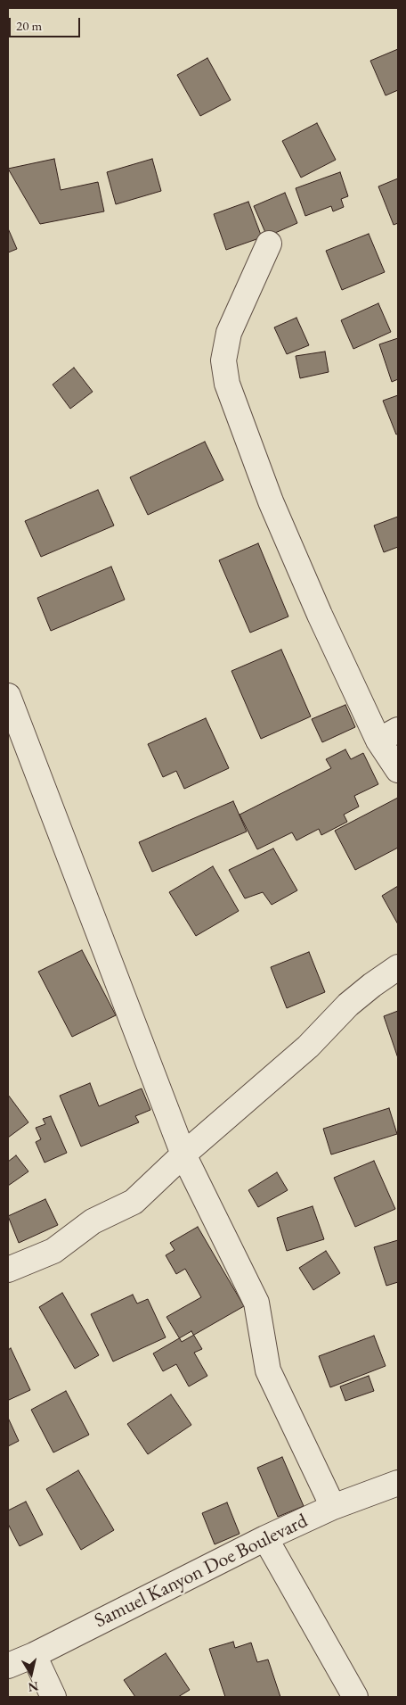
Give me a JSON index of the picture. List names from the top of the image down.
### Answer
{
  "streets": {
    "street": ["Samuel Kanyon Doe Boulevard"]
  },
  "scale_bar": "20 m",
  "north": "bottom"
}
